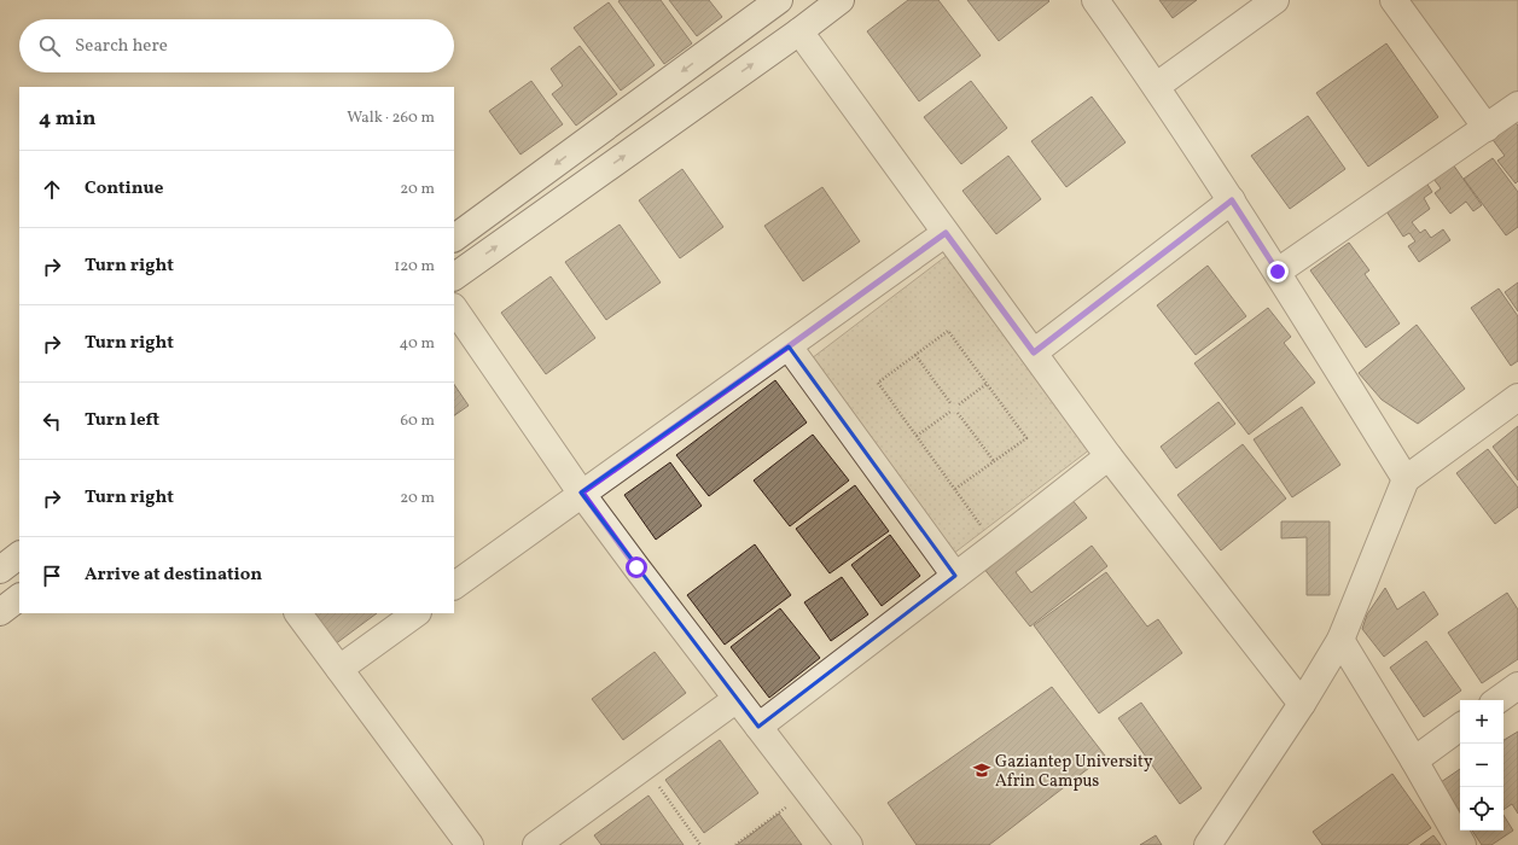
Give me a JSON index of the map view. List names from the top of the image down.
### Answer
{
  "places": {
    "school or university": ["Gaziantep University Afrin Campus"]
  },
  "page": {
    "search": "Search here",
    "heading": ["4 min", "Walk · 260 m"],
    "list": [
      ["Continue", "20 m"],
      ["Turn right", "120 m"],
      ["Turn right", "40 m"],
      ["Turn left", "60 m"],
      ["Turn right", "20 m"],
      "Arrive at destination"
    ],
    "map_buttons": ["+", "−"]
  }
}
